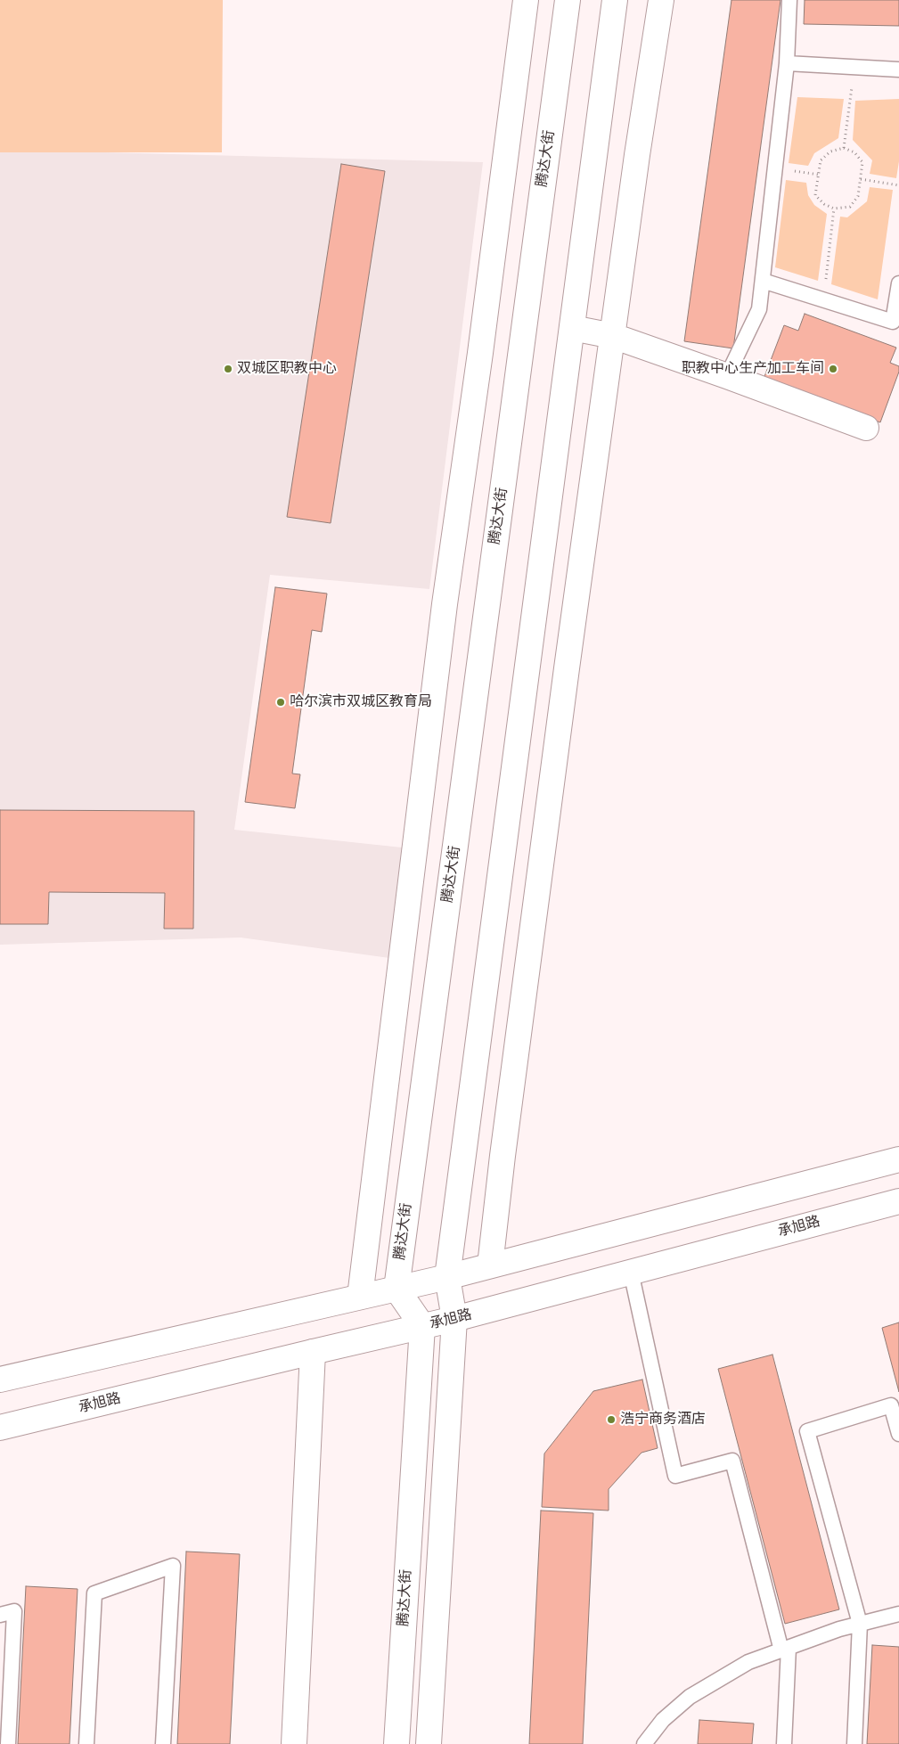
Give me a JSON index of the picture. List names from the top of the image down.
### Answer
{
  "streets": {
    "main road": ["腾达大街", "承旭路"]
  },
  "crossings": [
    ["腾达大街", "承旭路"]
  ],
  "places": [
    "双城区职教中心",
    "职教中心生产加工车间",
    "哈尔滨市双城区教育局",
    "浩宁商务酒店"
  ]
}
